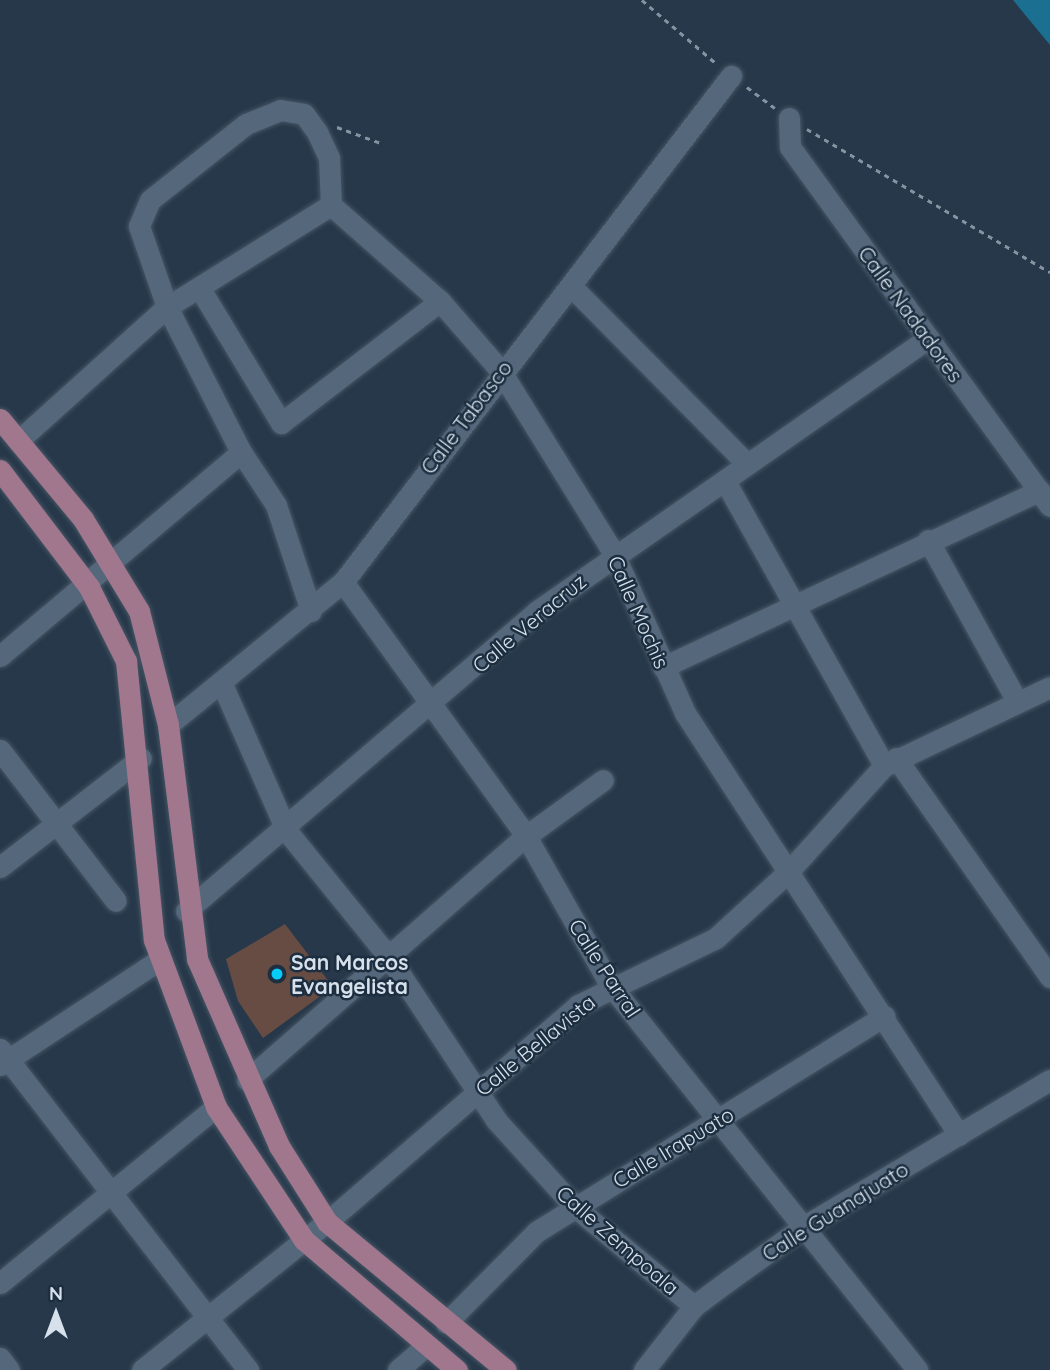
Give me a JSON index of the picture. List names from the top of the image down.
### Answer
{
  "streets": {
    "street": [
      "Calle Nadadores",
      "Calle Tabasco",
      "Calle Mochis",
      "Calle Veracruz",
      "Calle Parral",
      "Calle Bellavista",
      "Calle Irapuato",
      "Calle Guanajuato",
      "Calle Zempoala"
    ]
  },
  "crossings": [
    ["Calle Nadadores", "Calle Veracruz"],
    ["Calle Tabasco", "Calle Mochis"],
    ["Calle Tabasco", "Calle Parral"],
    ["Calle Tabasco", "Calle Zempoala"],
    ["Calle Mochis", "Calle Veracruz"],
    ["Calle Mochis", "Calle Bellavista"],
    ["Calle Mochis", "Calle Irapuato"],
    ["Calle Mochis", "Calle Guanajuato"],
    ["Calle Veracruz", "Calle Parral"],
    ["Calle Veracruz", "Calle Zempoala"],
    ["Calle Parral", "Calle Bellavista"],
    ["Calle Parral", "Calle Irapuato"],
    ["Calle Parral", "Calle Guanajuato"],
    ["Calle Bellavista", "Calle Zempoala"],
    ["Calle Irapuato", "Calle Zempoala"],
    ["Calle Guanajuato", "Calle Zempoala"]
  ],
  "places": ["San Marcos Evangelista"],
  "north": "top"
}
